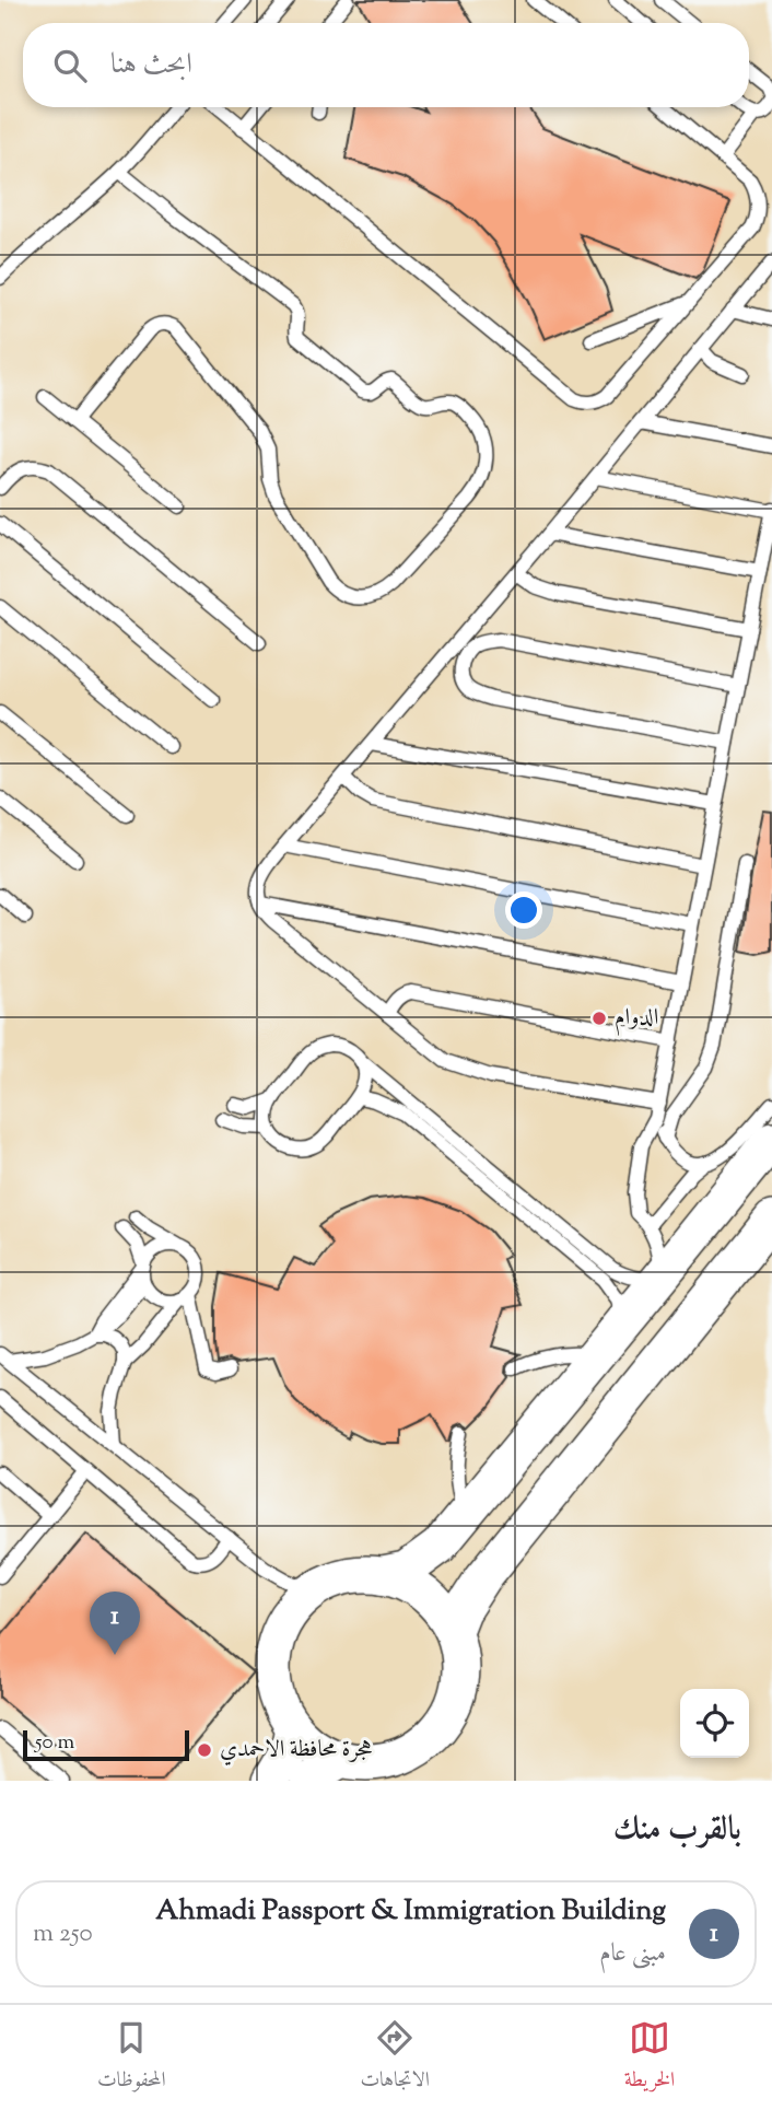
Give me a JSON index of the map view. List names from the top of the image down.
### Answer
{
  "places": ["الدوام", "هجرة محافظة الاحمدي"],
  "scale_bar": "50 m",
  "page": {
    "search": "ابحث هنا",
    "pins": "1",
    "scale": "50 m",
    "heading": "بالقرب منك",
    "list": [
      {
        "mark": "1",
        "name": "Ahmadi Passport & Immigration Building",
        "note": "مبنى عام",
        "value": "250 m"
      }
    ],
    "nav": ["الخريطة", "الاتجاهات", "المحفوظات"]
  }
}
